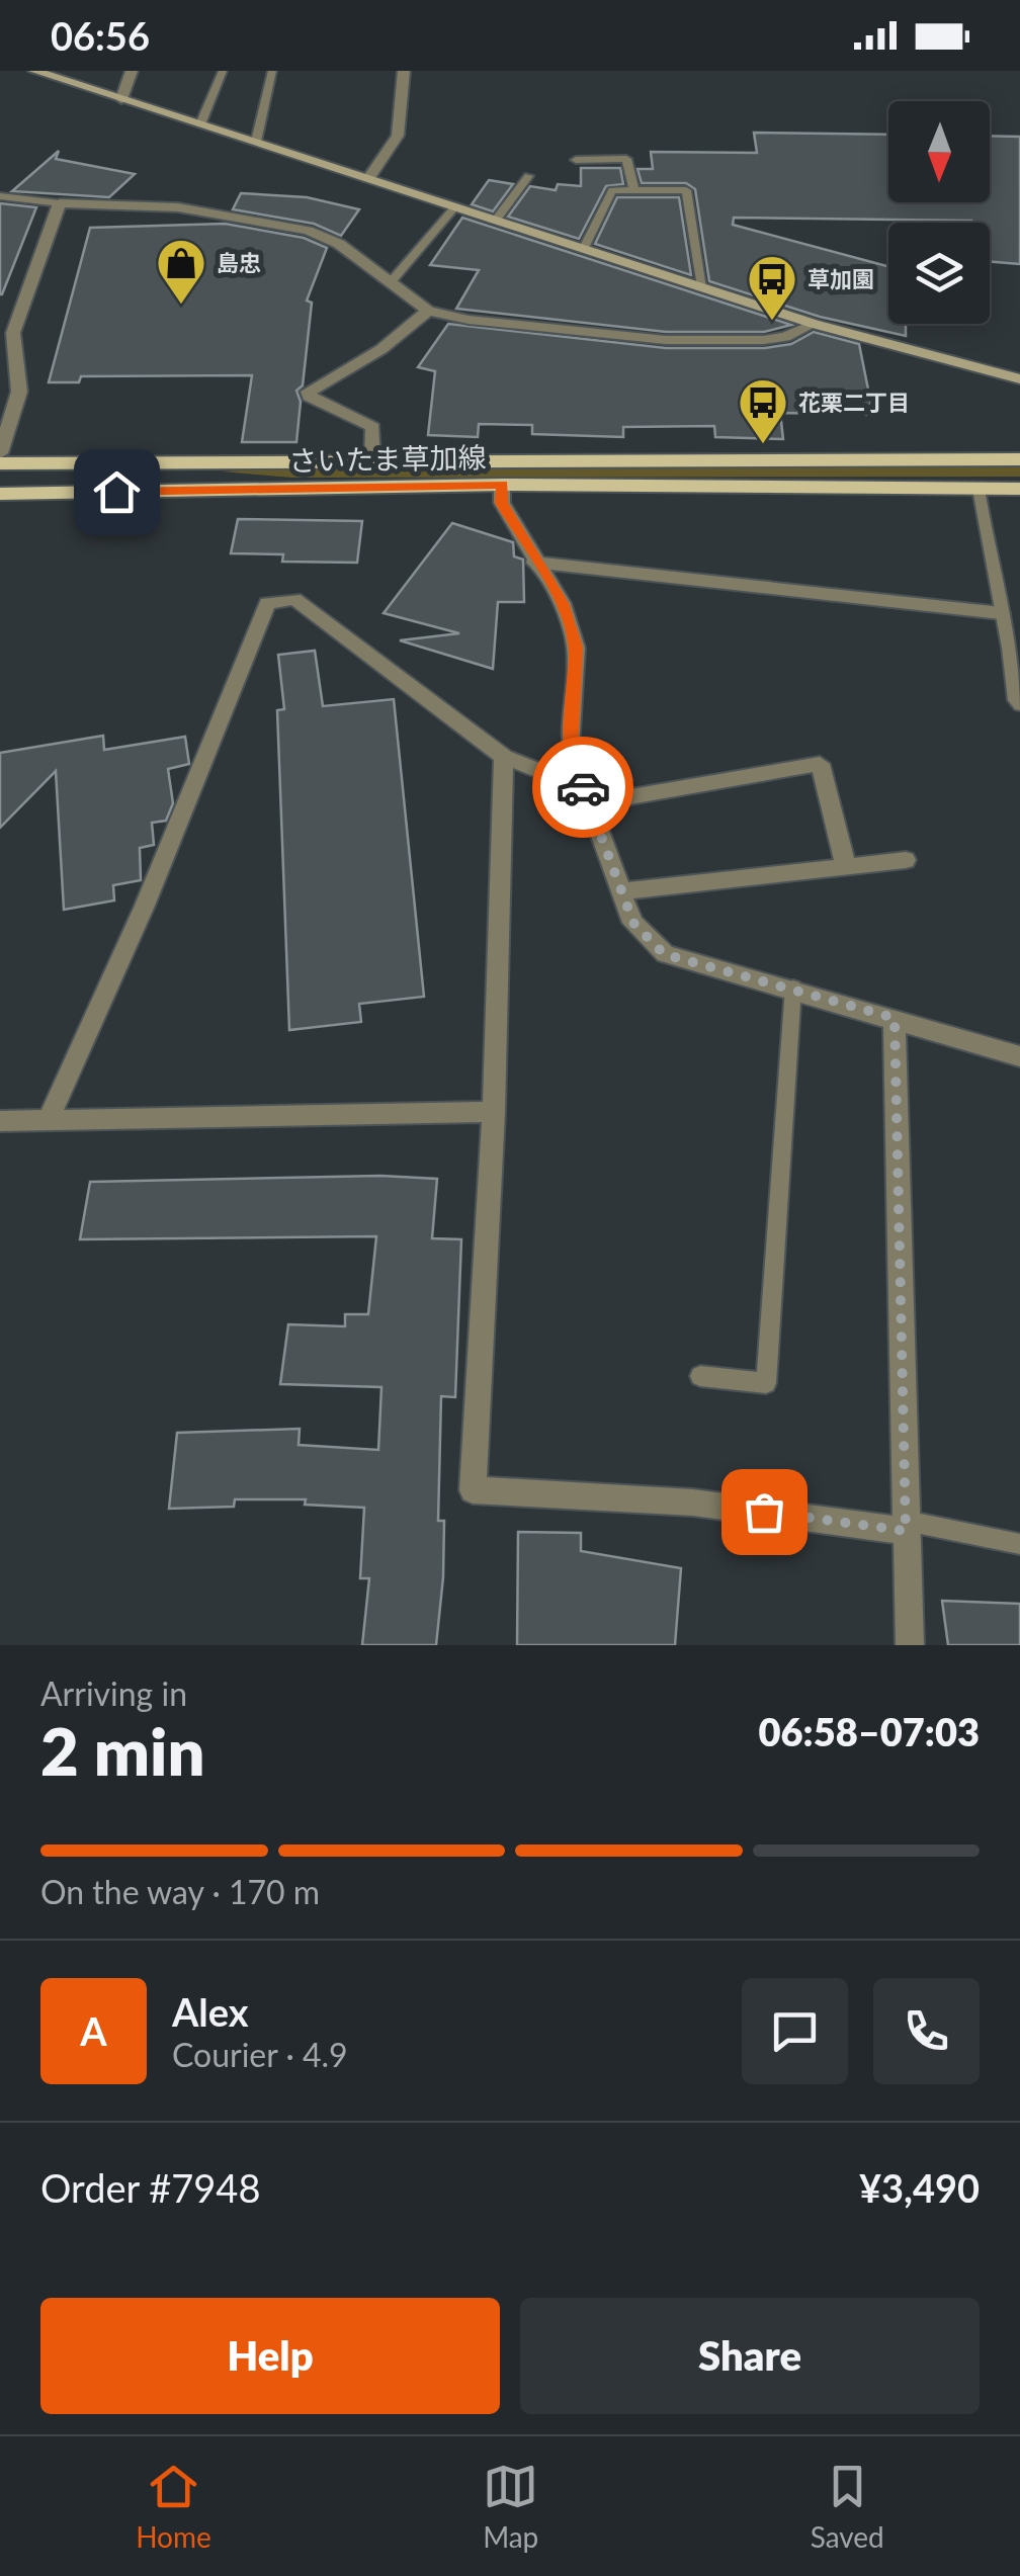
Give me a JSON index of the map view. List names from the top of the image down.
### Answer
{
  "streets": {
    "main road": ["さいたま草加線"]
  },
  "places": {
    "shop": ["島忠"],
    "bus stop": ["草加園", "花栗二丁目"]
  },
  "north": "bottom",
  "page": {
    "status": "06:56",
    "heading": ["2 min", "Arriving in", "06:58–07:03"],
    "panel": [
      "Alex",
      "Courier · 4.9",
      "Order #7948",
      "¥3,490"
    ],
    "bar": "On the way · 170 m",
    "round": "A",
    "buttons": ["Help", "Share"],
    "tabs": ["Home", "Map", "Saved"]
  }
}
